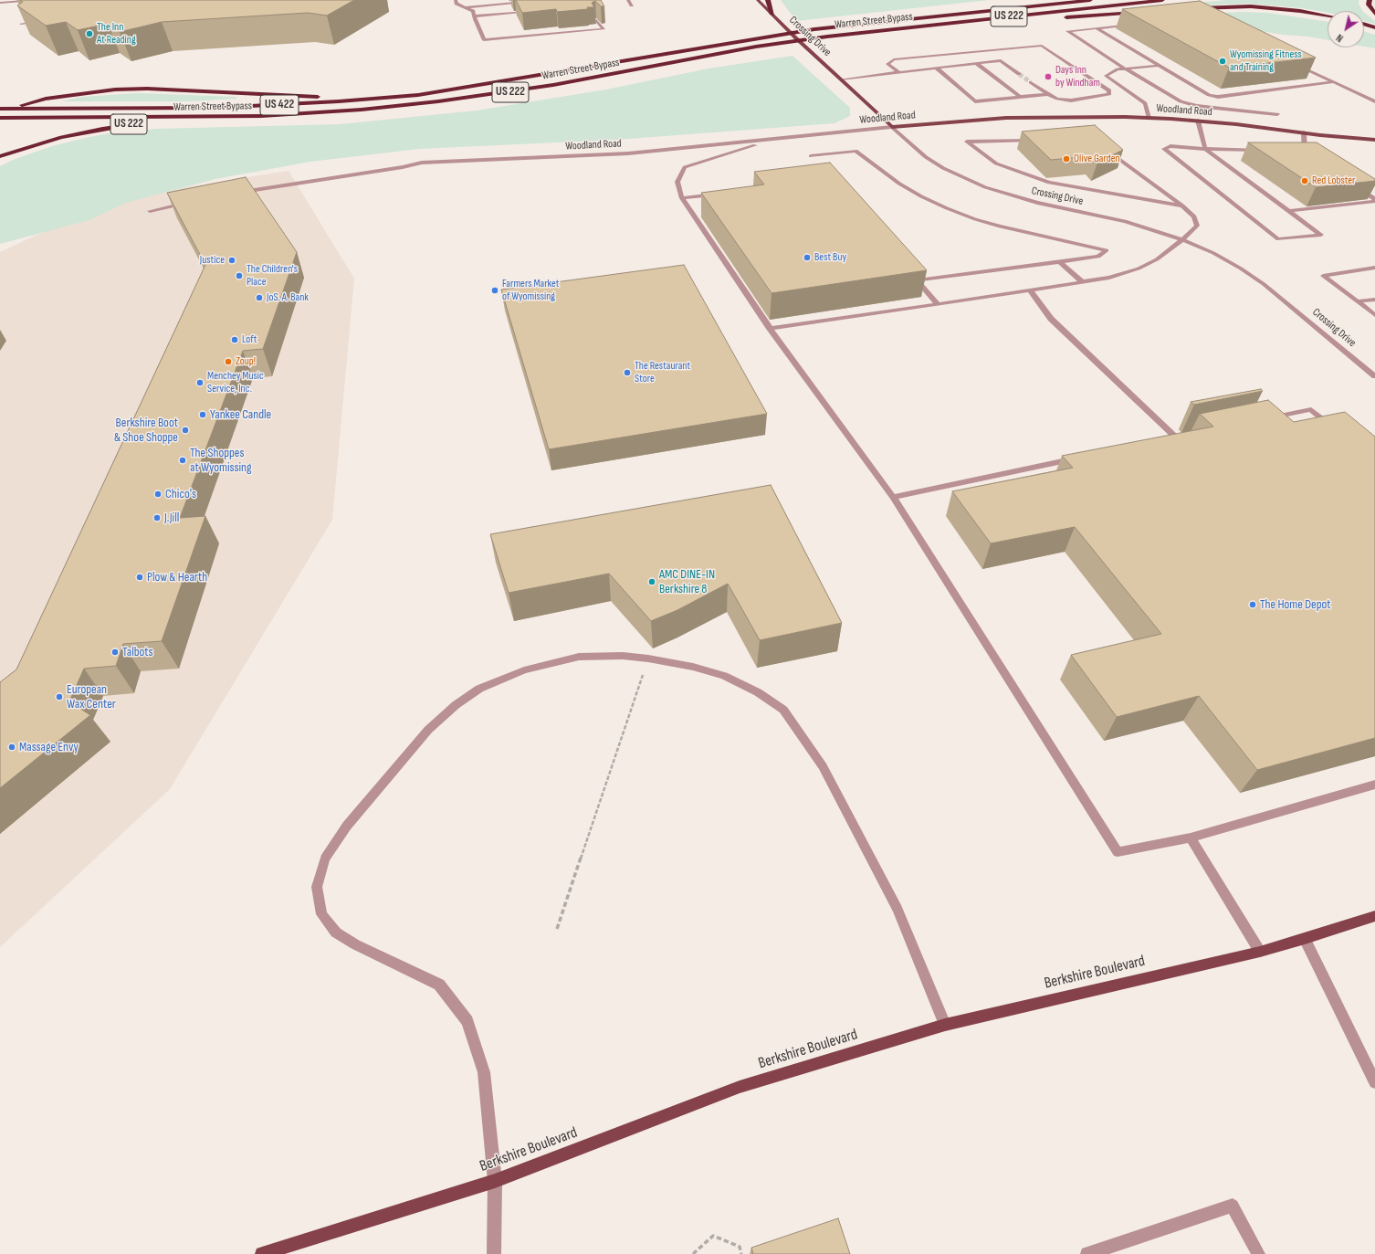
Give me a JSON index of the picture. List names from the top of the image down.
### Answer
{
  "streets": {
    "highway": ["US 222", "Warren Street Bypass", "US 422"],
    "main road": ["Crossing Drive", "Woodland Road", "Berkshire Boulevard"]
  },
  "crossings": [
    ["US 222", "Warren Street Bypass"],
    ["Crossing Drive", "Woodland Road"]
  ],
  "places": [
    "The Inn At Reading",
    "Wyomissing Fitness and Training",
    "Days Inn by Windham",
    "Olive Garden",
    "Red Lobster",
    "Best Buy",
    "Justice",
    "The Children's Place",
    "Farmers Market of Wyomissing",
    "JoS. A. Bank",
    "Loft",
    "Zoup!",
    "The Restaurant Store",
    "Menchey Music Service, Inc.",
    "Yankee Candle",
    "Berkshire Boot & Shoe Shoppe",
    "The Shoppes at Wyomissing",
    "Chico's",
    "J.Jill",
    "Plow & Hearth",
    "AMC DINE-IN Berkshire 8",
    "The Home Depot",
    "Talbots",
    "European Wax Center",
    "Massage Envy"
  ],
  "north": "bottom left"
}
